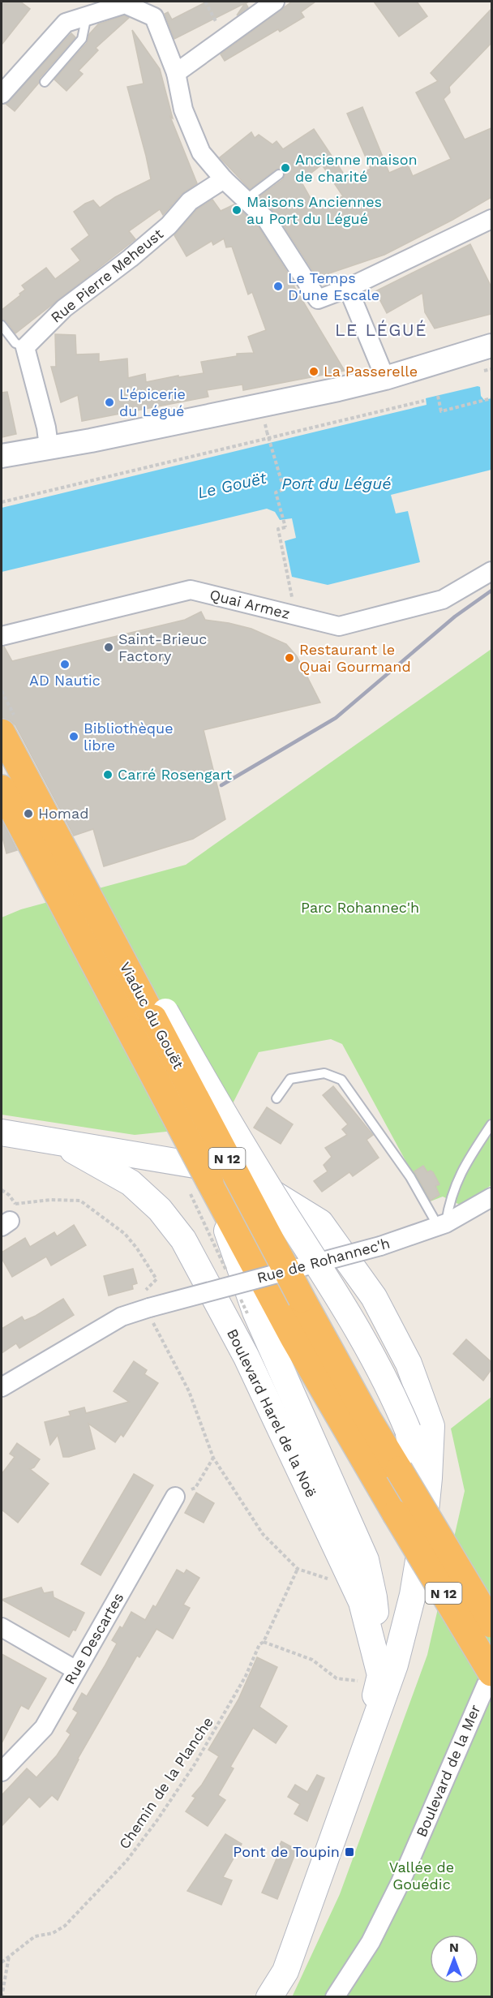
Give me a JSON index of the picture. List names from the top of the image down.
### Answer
{
  "streets": {
    "highway": ["Viaduc du Gouët", "N 12"],
    "main road": ["Boulevard Harel de la Noë"],
    "street": [
      "Rue Pierre Meheust",
      "Quai Armez",
      "Rue de Rohannec'h",
      "Rue Descartes",
      "Boulevard de la Mer"
    ],
    "path": ["Chemin de la Planche"]
  },
  "crossings": [
    ["Viaduc du Gouët", "N 12"],
    ["N 12", "Boulevard de la Mer"]
  ],
  "districts": ["LE LÉGUÉ"],
  "water": ["Port du Légué", "Le Gouët"],
  "parks": ["Parc Rohannec'h", "Vallée de Gouédic"],
  "places": {
    "other": [
      "Ancienne maison de charité",
      "Maisons Anciennes au Port du Légué",
      "Le Temps D'une Escale",
      "La Passerelle",
      "L'épicerie du Légué",
      "Saint-Brieuc Factory",
      "Restaurant le Quai Gourmand",
      "AD Nautic",
      "Bibliothèque libre",
      "Carré Rosengart",
      "Homad"
    ],
    "transit": ["Pont de Toupin"]
  },
  "north": "top"
}
